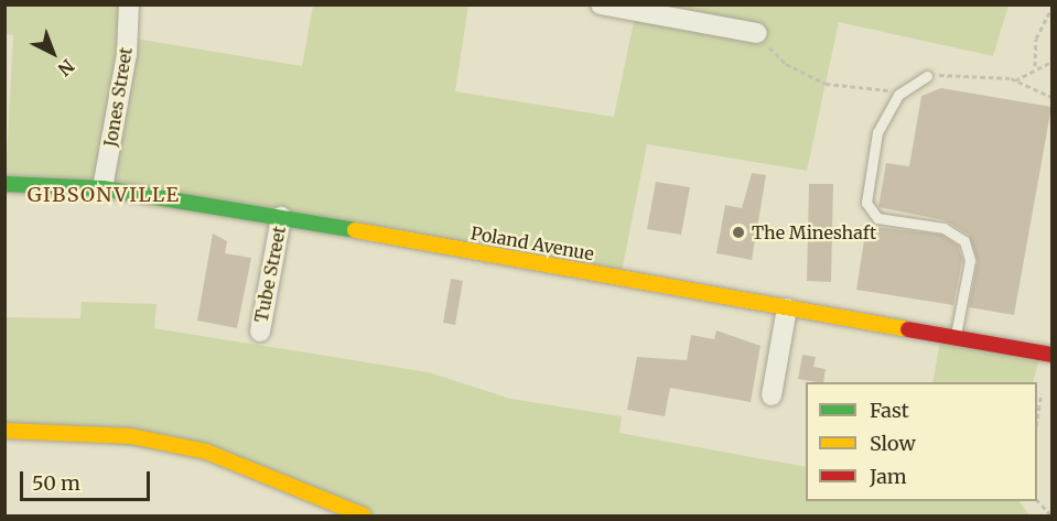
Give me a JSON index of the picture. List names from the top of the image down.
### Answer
{
  "streets": {
    "main road": ["Poland Avenue"],
    "street": ["Jones Street", "Tube Street"]
  },
  "crossings": [
    ["Jones Street", "Poland Avenue"],
    ["Poland Avenue", "Tube Street"]
  ],
  "districts": ["GIBSONVILLE"],
  "places": ["The Mineshaft"],
  "legend": ["Fast", "Slow", "Jam"],
  "scale_bar": "50 m",
  "north": "bottom right"
}
